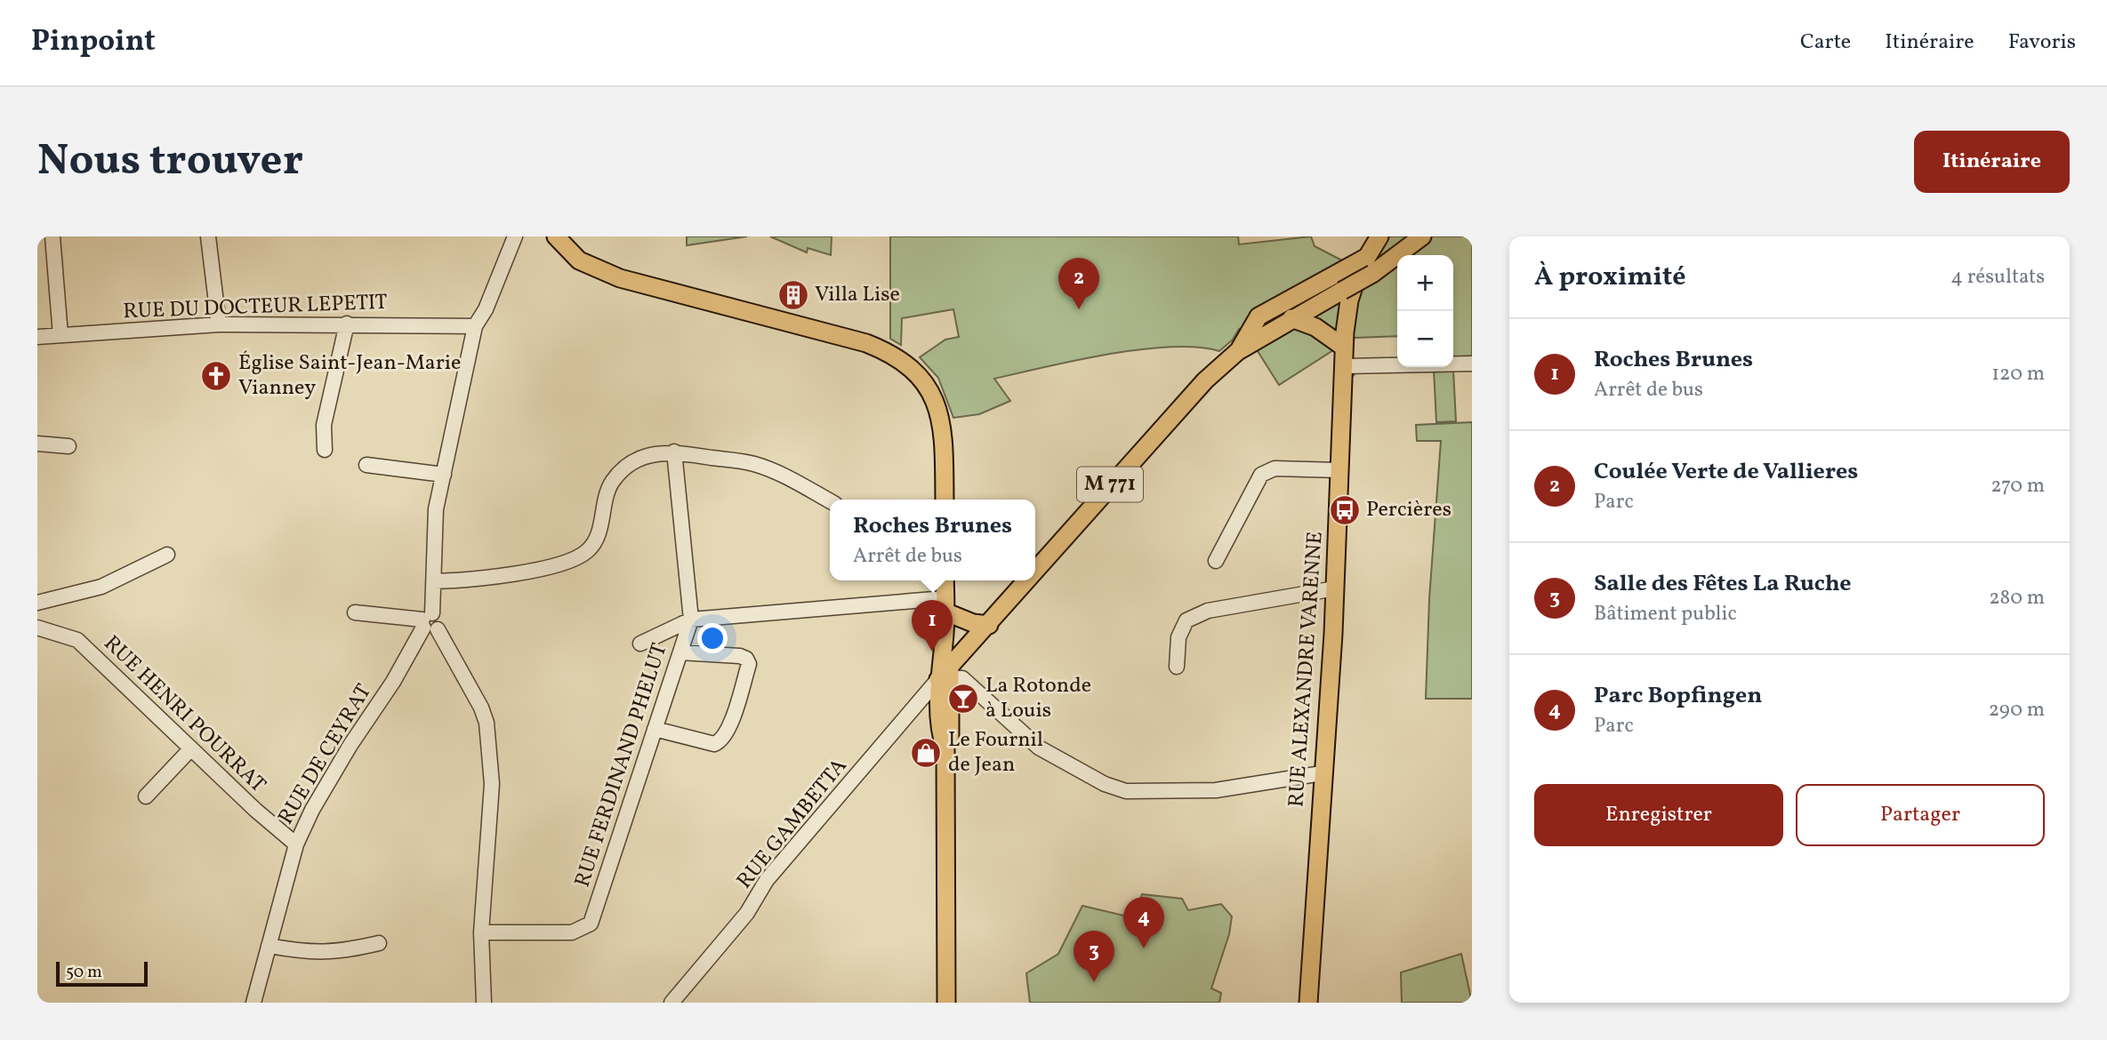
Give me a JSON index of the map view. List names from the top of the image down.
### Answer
{
  "streets": {
    "main road": ["M 771", "RUE ALEXANDRE VARENNE"],
    "street": [
      "RUE DU DOCTEUR LEPETIT",
      "RUE HENRI POURRAT",
      "RUE DE CEYRAT",
      "RUE FERDINAND PHELUT",
      "RUE GAMBETTA"
    ]
  },
  "crossings": [
    ["M 771", "RUE ALEXANDRE VARENNE"],
    ["M 771", "RUE GAMBETTA"],
    ["RUE HENRI POURRAT", "RUE DE CEYRAT"]
  ],
  "places": {
    "building": ["Villa Lise"],
    "church": ["Église Saint-Jean-Marie Vianney"],
    "bus stop": ["Percières"],
    "bar": ["La Rotonde à Louis"],
    "shop": ["Le Fournil de Jean"]
  },
  "scale_bar": "50 m",
  "page": {
    "header": "Pinpoint",
    "nav": ["Carte", "Itinéraire", "Favoris"],
    "buttons": [
      "Itinéraire",
      ["Enregistrer", "Partager"]
    ],
    "title": "Nous trouver",
    "heading": ["À proximité", "4 résultats"],
    "map_buttons": ["+", "−"],
    "pins": [
      "2",
      "1",
      "4",
      "3"
    ],
    "list": [
      {
        "mark": "1",
        "name": "Roches Brunes",
        "note": "Arrêt de bus",
        "value": "120 m"
      },
      {
        "mark": "2",
        "name": "Coulée Verte de Vallieres",
        "note": "Parc",
        "value": "270 m"
      },
      {
        "mark": "3",
        "name": "Salle des Fêtes La Ruche",
        "note": "Bâtiment public",
        "value": "280 m"
      },
      {
        "mark": "4",
        "name": "Parc Bopfingen",
        "note": "Parc",
        "value": "290 m"
      }
    ],
    "popup": ["Roches Brunes", "Arrêt de bus"],
    "scale": "50 m"
  }
}
